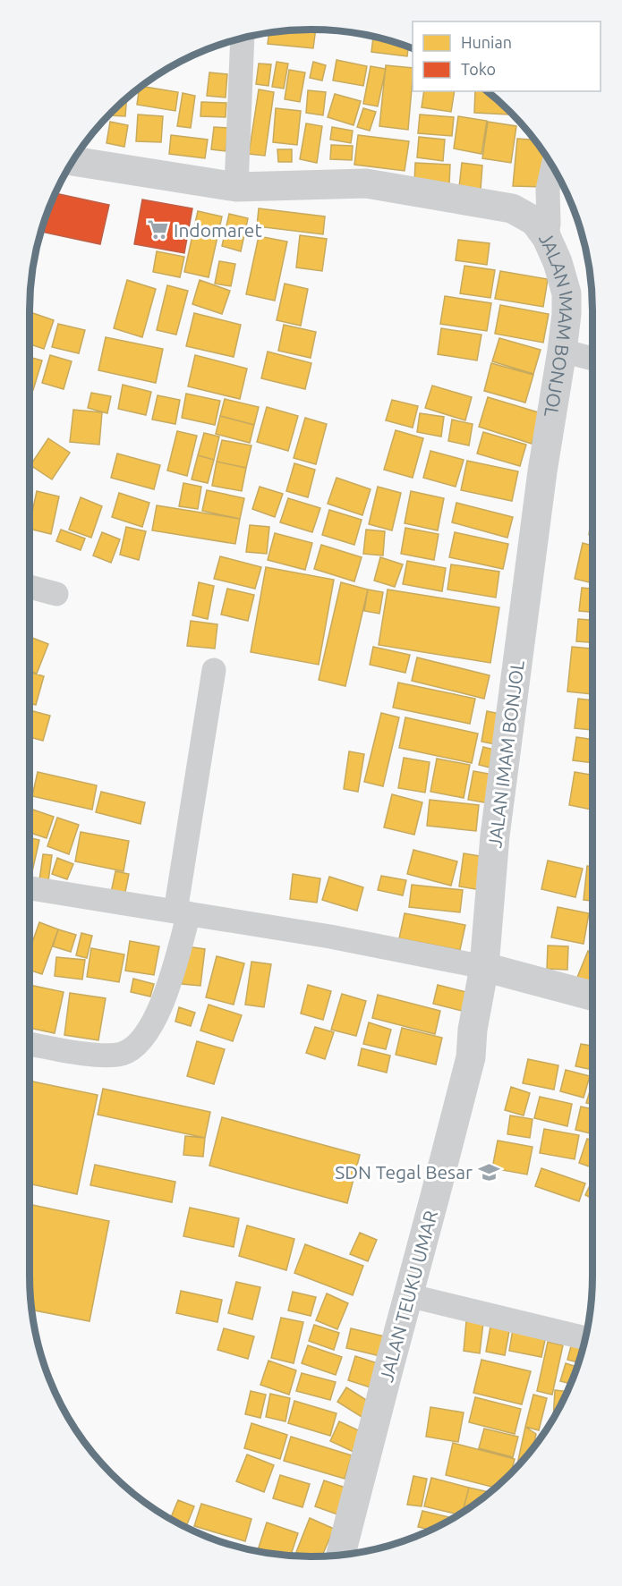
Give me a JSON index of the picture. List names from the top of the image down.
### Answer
{
  "streets": {
    "street": ["JALAN IMAM BONJOL", "JALAN TEUKU UMAR"]
  },
  "crossings": [
    ["JALAN IMAM BONJOL", "JALAN TEUKU UMAR"]
  ],
  "places": {
    "supermarket": ["Indomaret"],
    "school or university": ["SDN Tegal Besar"]
  },
  "legend": ["Hunian", "Toko"]
}
